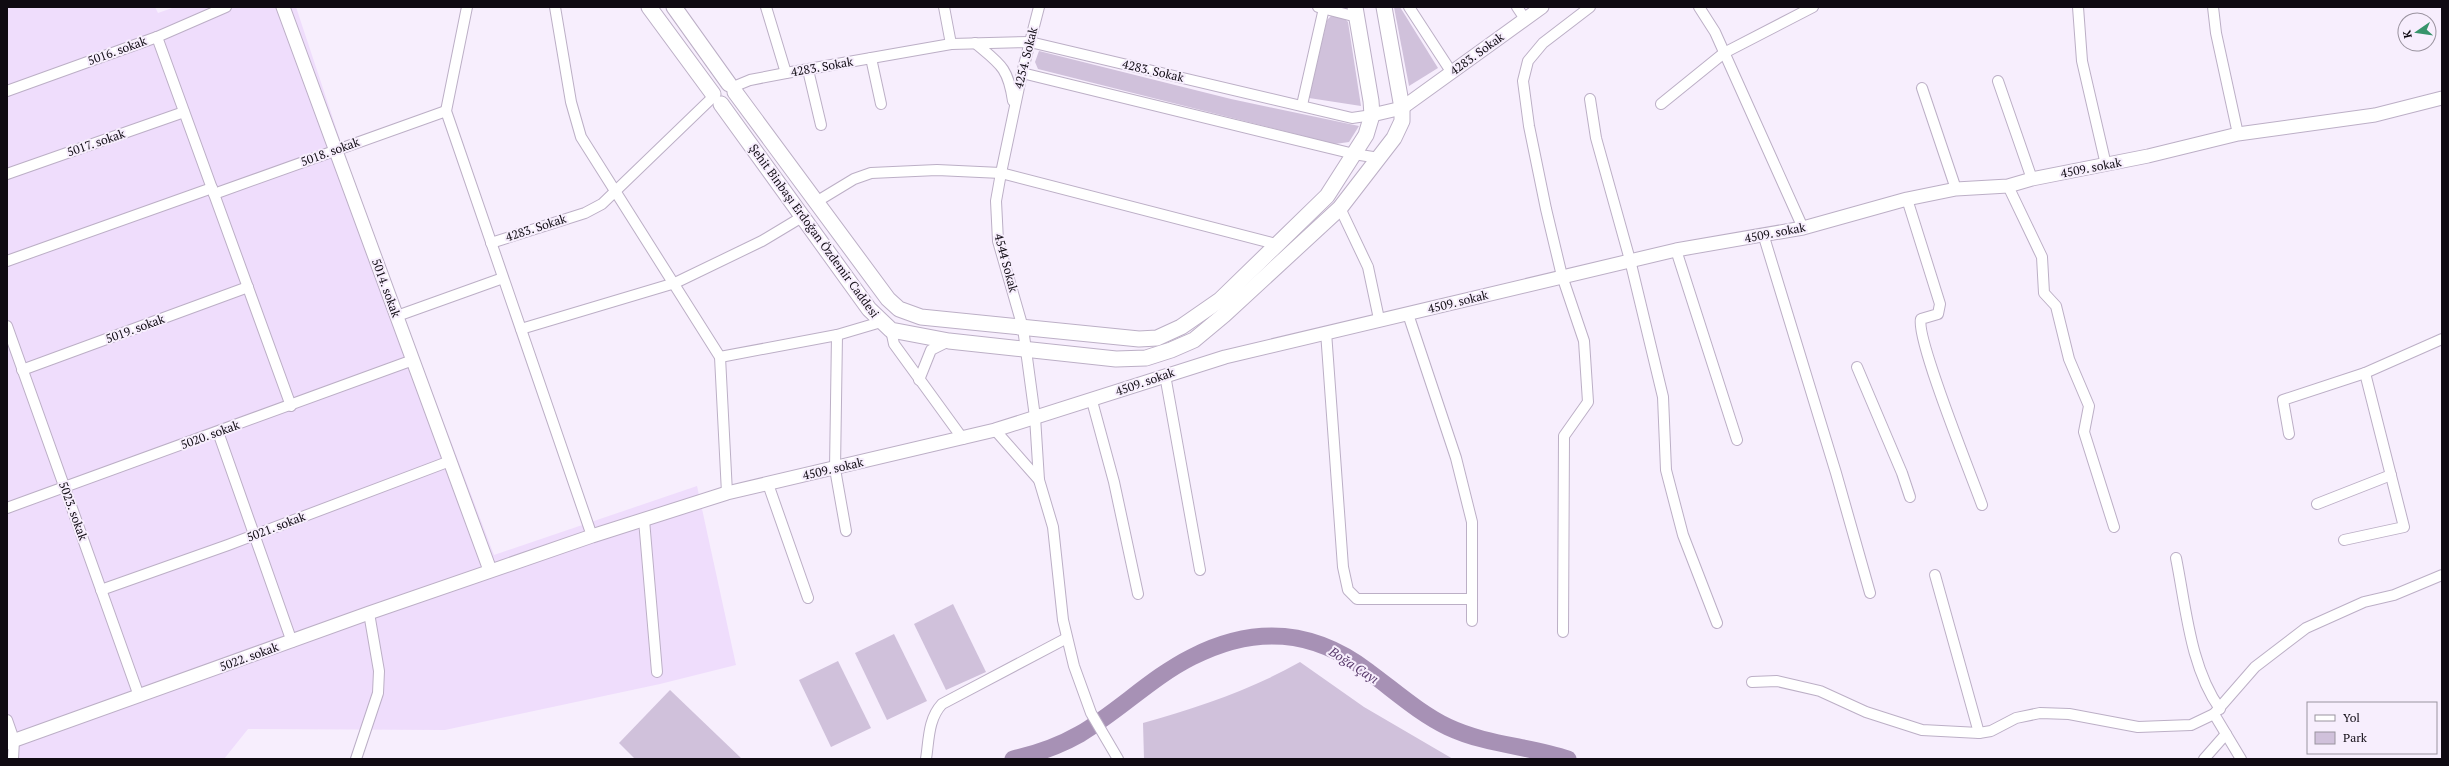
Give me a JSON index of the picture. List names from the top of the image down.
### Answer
{
  "streets": {
    "main road": ["Şehit Binbaşı Erdoğan Özdemir Caddesi"],
    "street": [
      "5016. sokak",
      "4283. Sokak",
      "4254. Sokak",
      "5017. sokak",
      "5018. sokak",
      "4509. sokak",
      "4544 Sokak",
      "5014. sokak",
      "5019. sokak",
      "5020. sokak",
      "5023. sokak",
      "5021. sokak",
      "5022. sokak"
    ]
  },
  "crossings": [
    ["4283. Sokak", "4254. Sokak"],
    ["4283. Sokak", "Şehit Binbaşı Erdoğan Özdemir Caddesi"],
    ["4254. Sokak", "4544 Sokak"],
    ["5018. sokak", "5014. sokak"],
    ["4509. sokak", "4544 Sokak"],
    ["4509. sokak", "5014. sokak"],
    ["4509. sokak", "5022. sokak"],
    ["Şehit Binbaşı Erdoğan Özdemir Caddesi", "4544 Sokak"],
    ["5014. sokak", "5020. sokak"],
    ["5014. sokak", "5021. sokak"],
    ["5014. sokak", "5022. sokak"],
    ["5019. sokak", "5023. sokak"],
    ["5020. sokak", "5023. sokak"],
    ["5023. sokak", "5021. sokak"],
    ["5023. sokak", "5022. sokak"]
  ],
  "water": ["Boğa Çayı"],
  "legend": ["Yol", "Park"],
  "north": "left"
}
